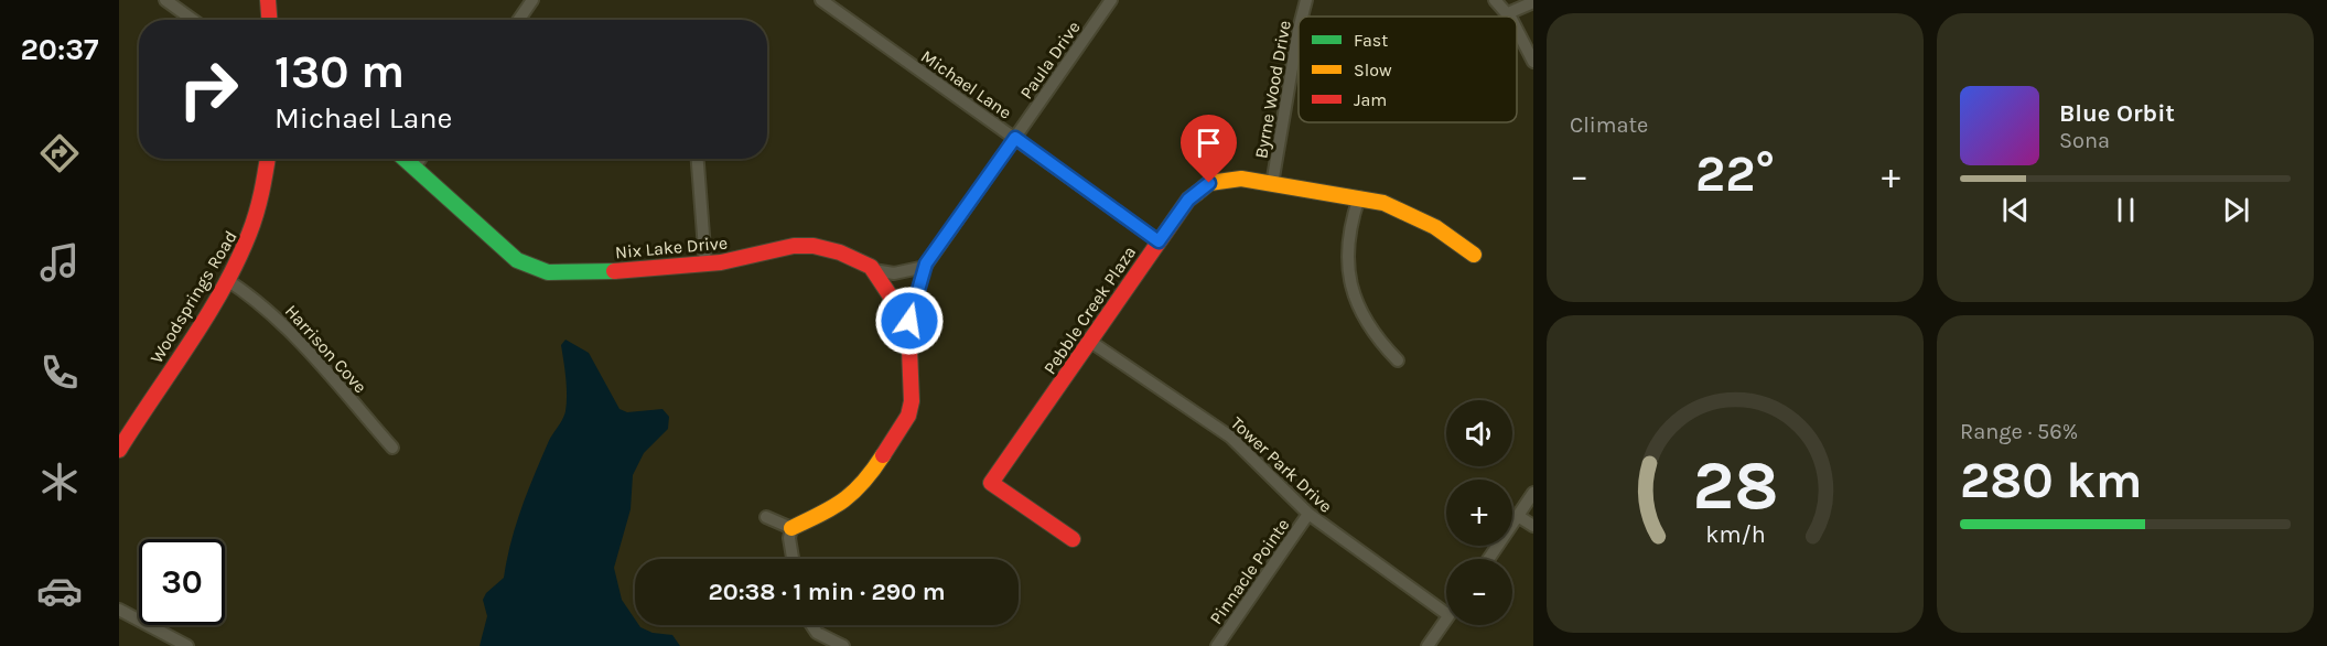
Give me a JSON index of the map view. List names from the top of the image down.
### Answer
{
  "streets": {
    "street": [
      "Paula Drive",
      "Michael Lane",
      "Byrne Wood Drive",
      "Nix Lake Drive",
      "Woodsprings Road",
      "Pebble Creek Plaza",
      "Harrison Cove",
      "Tower Park Drive",
      "Pinnacle Pointe"
    ]
  },
  "crossings": [
    ["Paula Drive", "Michael Lane"],
    ["Paula Drive", "Nix Lake Drive"],
    ["Michael Lane", "Pebble Creek Plaza"],
    ["Byrne Wood Drive", "Pebble Creek Plaza"],
    ["Woodsprings Road", "Harrison Cove"],
    ["Pebble Creek Plaza", "Tower Park Drive"],
    ["Tower Park Drive", "Pinnacle Pointe"]
  ],
  "legend": ["Fast", "Slow", "Jam"],
  "page": {
    "tabs": "20:37",
    "tile": [
      "Climate",
      ["Range · 56%", "280 km"]
    ],
    "turn": ["130 m", "Michael Lane"],
    "song": ["Blue Orbit", "Sona"],
    "heat": ["−", "22°", "+"],
    "map_buttons": ["+", "−"],
    "limit": "30",
    "trip": "20:38 · 1 min · 290 m",
    "gauge": ["28", "km/h"]
  }
}
